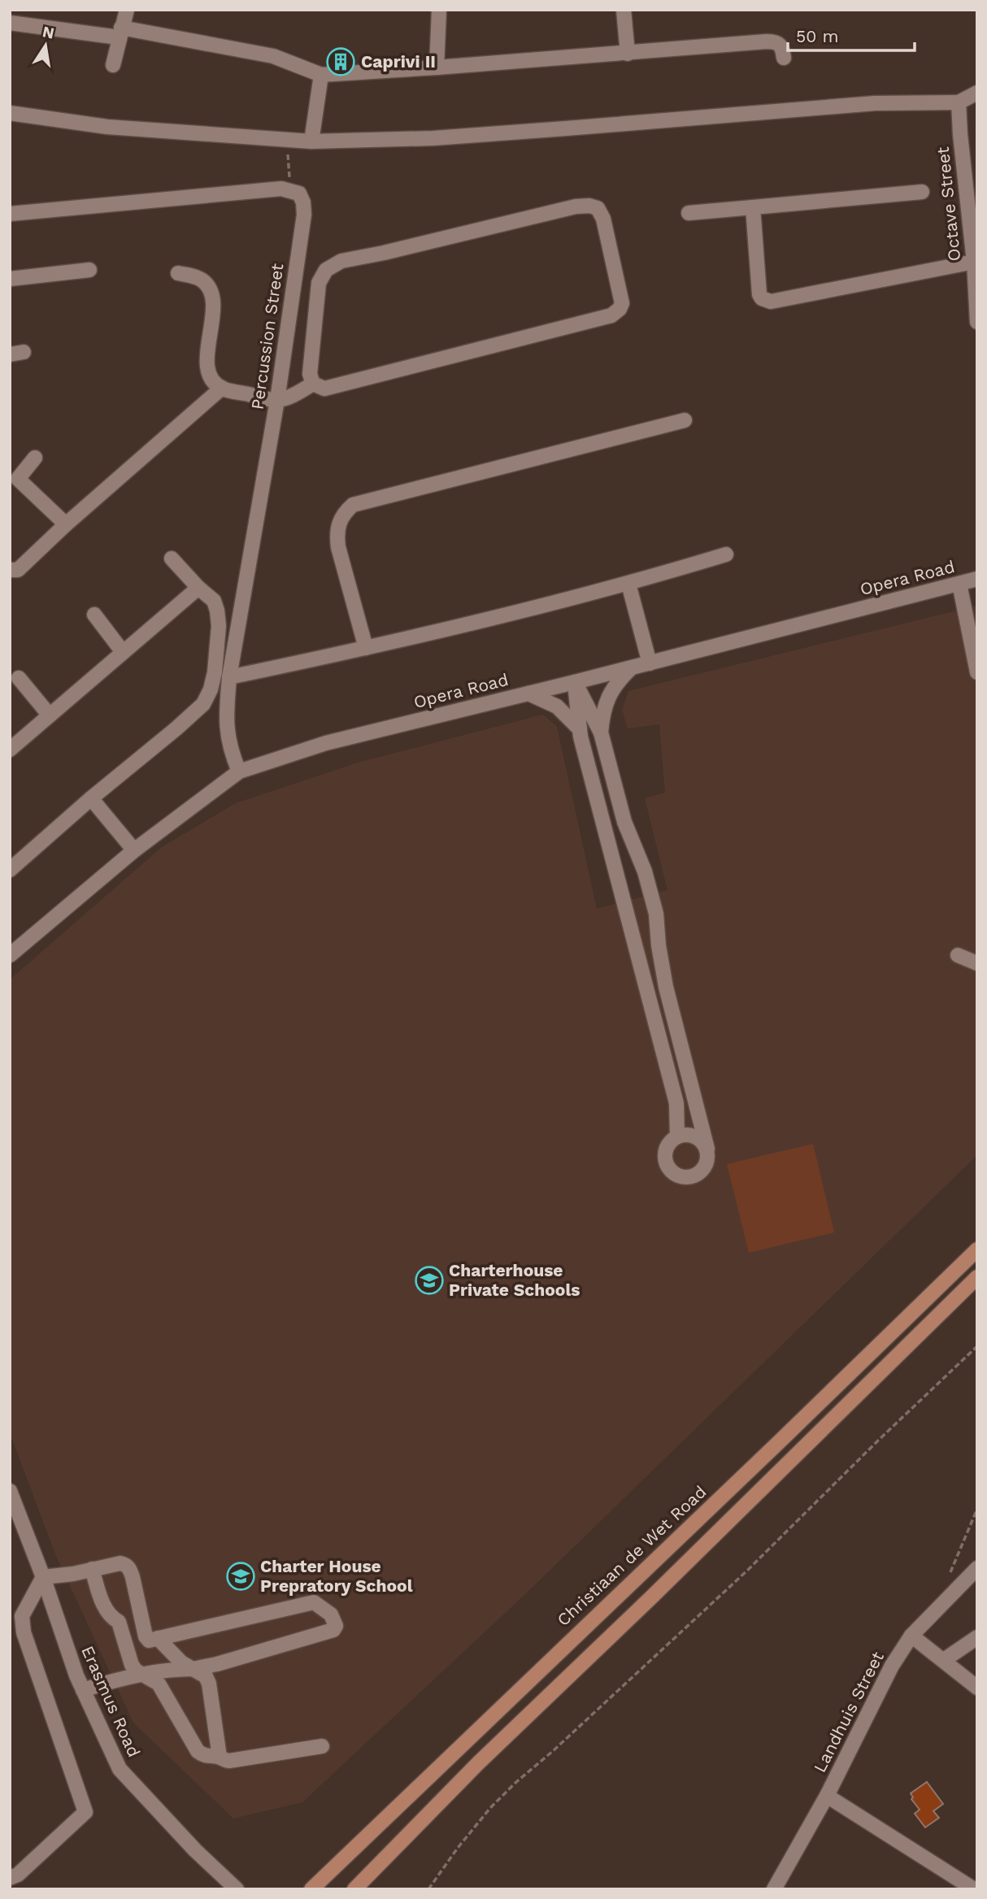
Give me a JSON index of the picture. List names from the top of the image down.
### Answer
{
  "streets": {
    "main road": ["Christiaan de Wet Road"],
    "street": [
      "Octave Street",
      "Percussion Street",
      "Opera Road",
      "Erasmus Road",
      "Landhuis Street"
    ]
  },
  "crossings": [
    ["Percussion Street", "Opera Road"]
  ],
  "places": {
    "building": ["Caprivi II"],
    "school or university": ["Charterhouse Private Schools", "Charter House Prepratory School"]
  },
  "scale_bar": "50 m",
  "north": "top"
}
